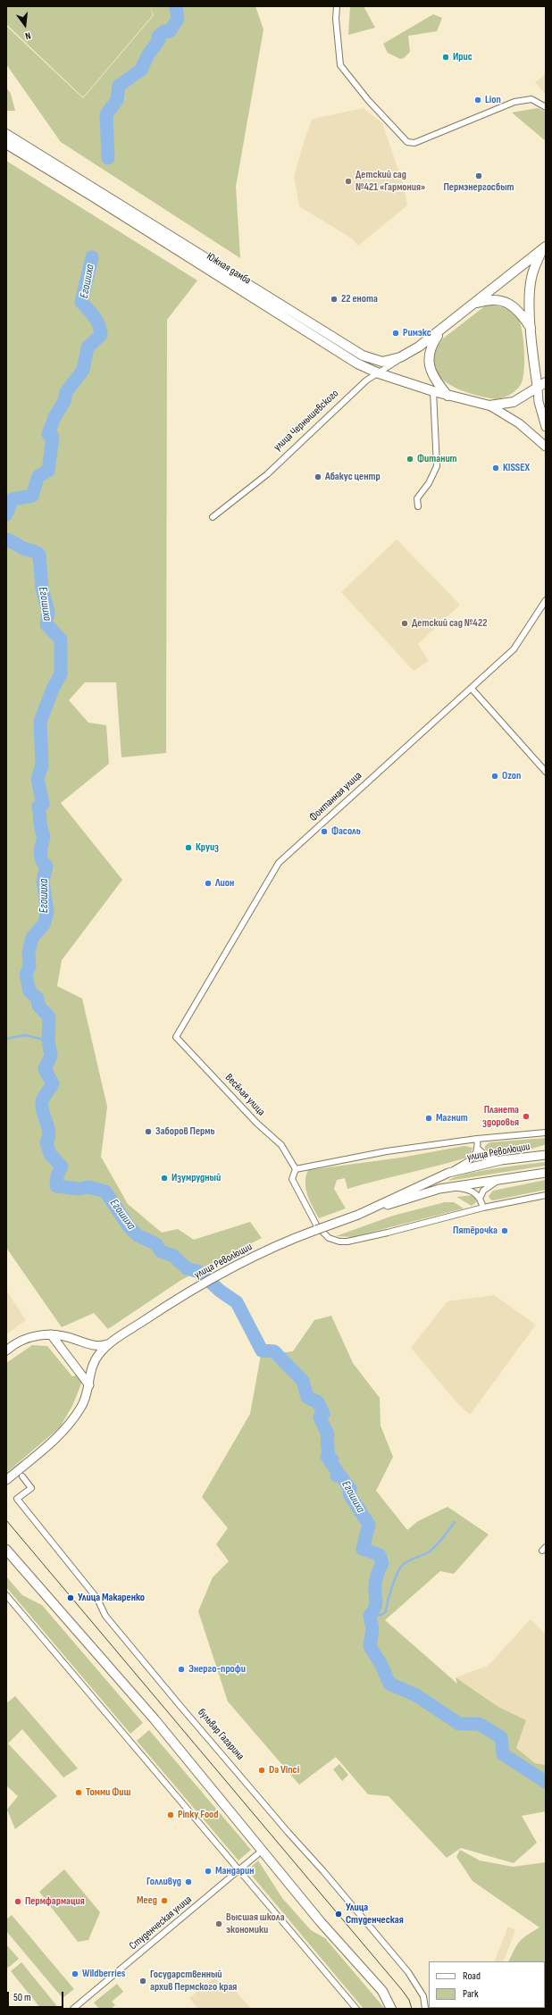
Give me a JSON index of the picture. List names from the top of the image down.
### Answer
{
  "streets": {
    "main road": ["Южная дамба", "улица Чернышевского", "улица Революции"],
    "street": [
      "Фонтанная улица",
      "Весёлая улица",
      "бульвар Гагарина",
      "Студенческая улица"
    ]
  },
  "crossings": [
    ["Южная дамба", "улица Чернышевского"],
    ["Фонтанная улица", "Весёлая улица"],
    ["Весёлая улица", "улица Революции"]
  ],
  "water": ["Егошиха"],
  "places": [
    "Ирис",
    "Lion",
    "Пермэнергосбыт",
    "Детский сад №421 «Гармония»",
    "22 енота",
    "Римэкс",
    "Фитанит",
    "KISSEX",
    "Абакус центр",
    "Детский сад №422",
    "Ozon",
    "Фасоль",
    "Круиз",
    "Лион",
    "Планета здоровья",
    "Магнит",
    "Заборов Пермь",
    "Изумрудный",
    "Пятёрочка",
    "Улица Макаренко",
    "Энерго-профи",
    "Da Vinci",
    "Томми Фиш",
    "Pinky Food",
    "Мандарин",
    "Голливуд",
    "Меед",
    "Пермфармация",
    "Улица Студенческая",
    "Высшая школа экономики",
    "Wildberries",
    "Государственный архив Пермского края"
  ],
  "legend": ["Road", "Park"],
  "scale_bar": "50 m",
  "north": "bottom"
}
